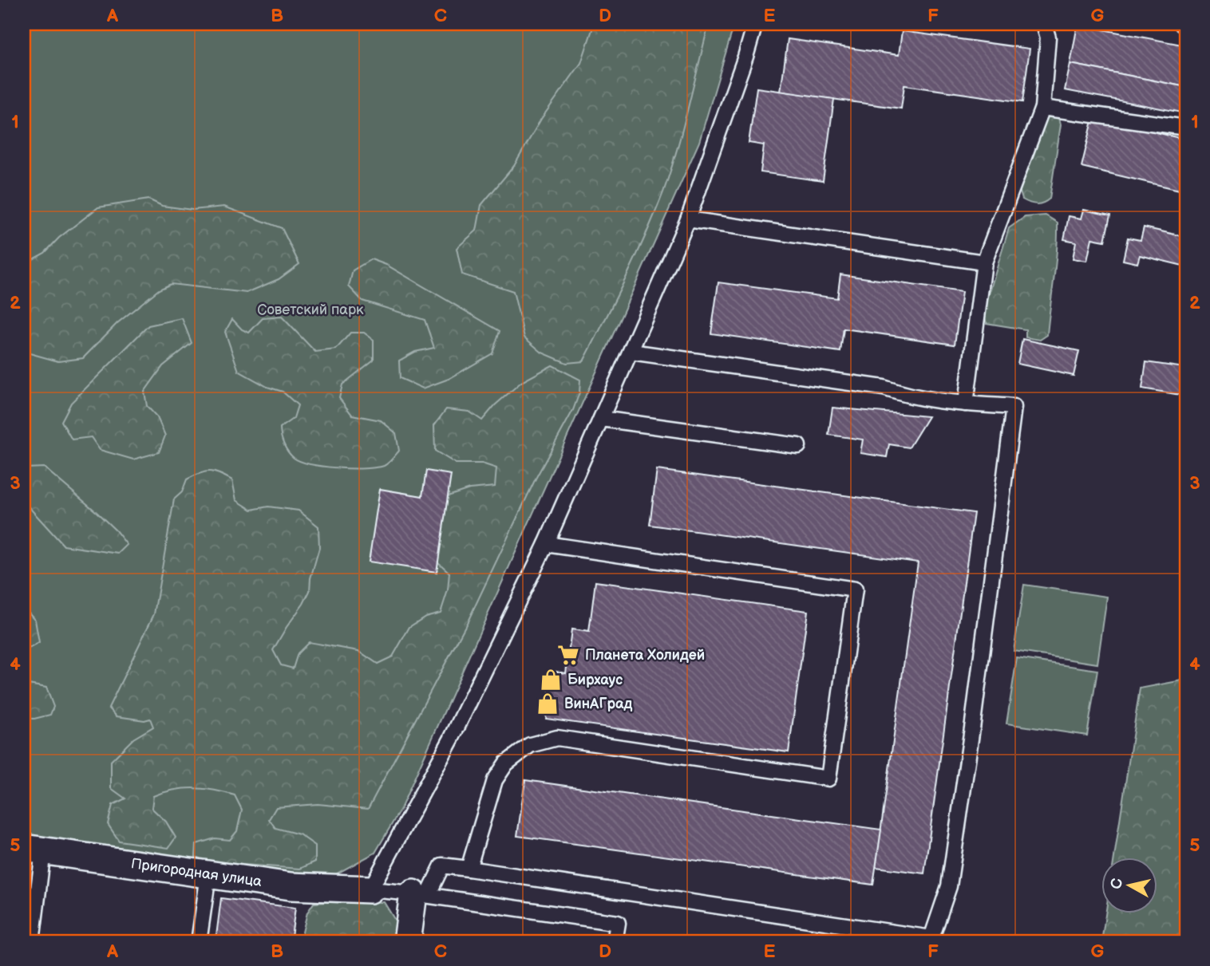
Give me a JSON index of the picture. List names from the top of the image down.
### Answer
{
  "streets": {
    "street": ["Пригородная улица"]
  },
  "parks": ["Советский парк"],
  "places": {
    "supermarket": ["Планета Холидей"],
    "shop": ["Бирхаус", "ВинАГрад"]
  },
  "north": "left",
  "grid": {
    "columns": [
      "A",
      "B",
      "C",
      "D",
      "E",
      "F",
      "G"
    ],
    "rows": [
      "1",
      "2",
      "3",
      "4",
      "5"
    ]
  }
}
